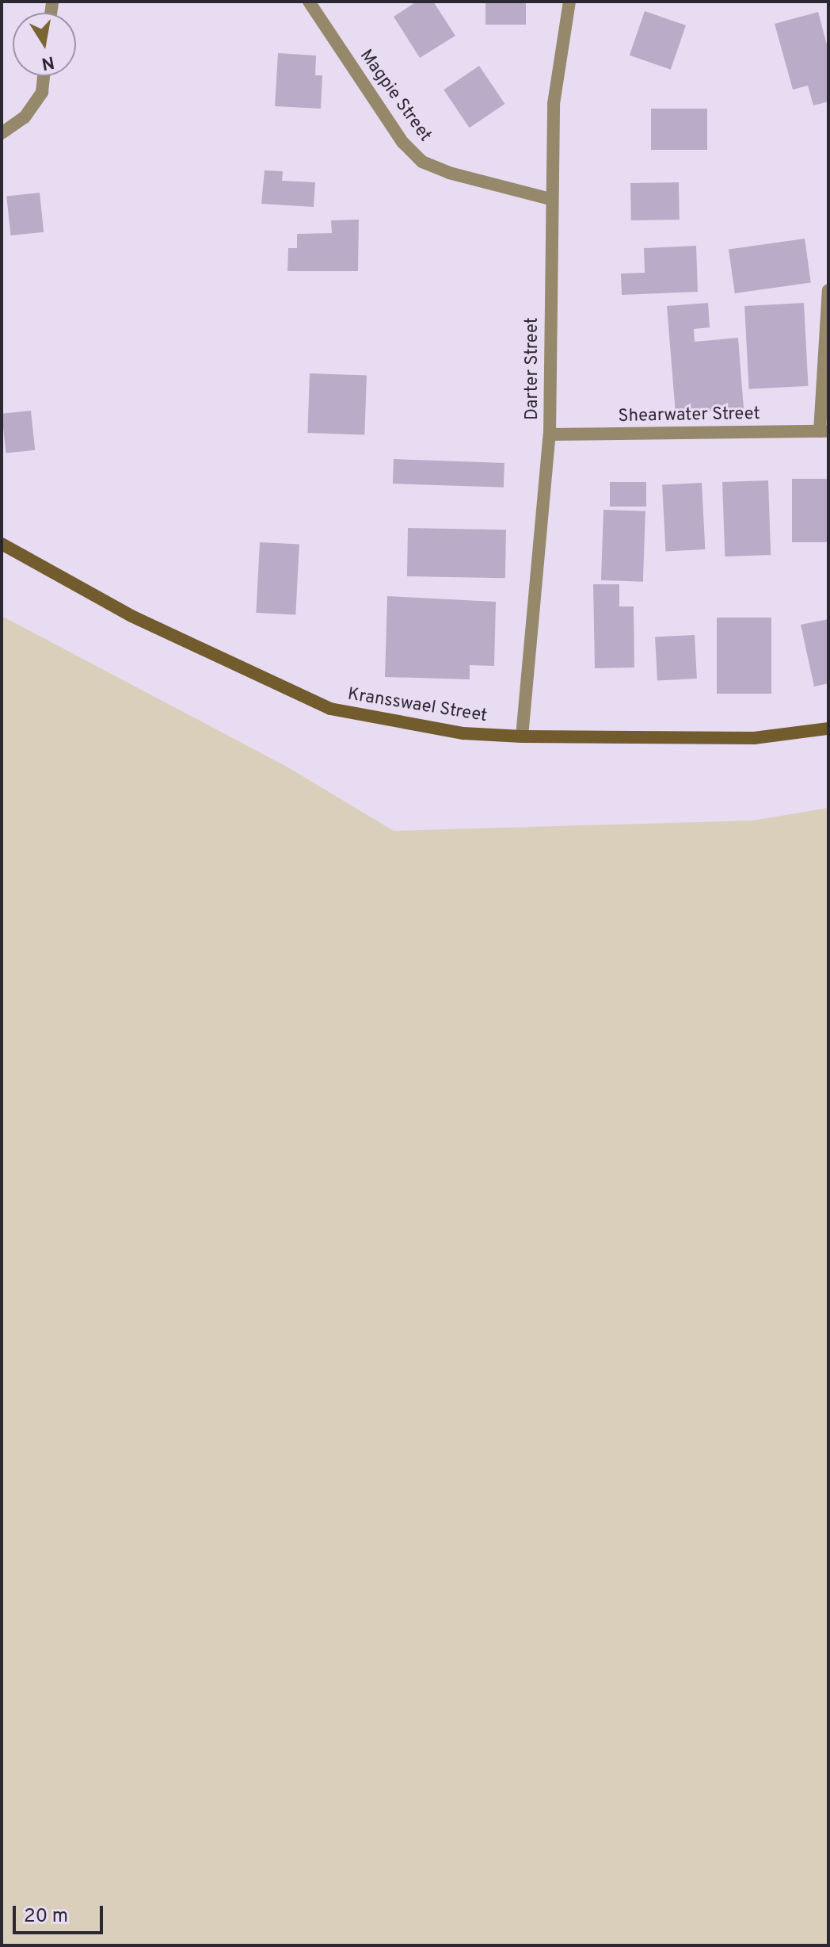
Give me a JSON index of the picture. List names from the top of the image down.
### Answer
{
  "streets": {
    "street": [
      "Magpie Street",
      "Darter Street",
      "Shearwater Street",
      "Kransswael Street"
    ]
  },
  "crossings": [
    ["Magpie Street", "Darter Street"],
    ["Darter Street", "Shearwater Street"],
    ["Darter Street", "Kransswael Street"]
  ],
  "scale_bar": "20 m",
  "north": "bottom"
}
